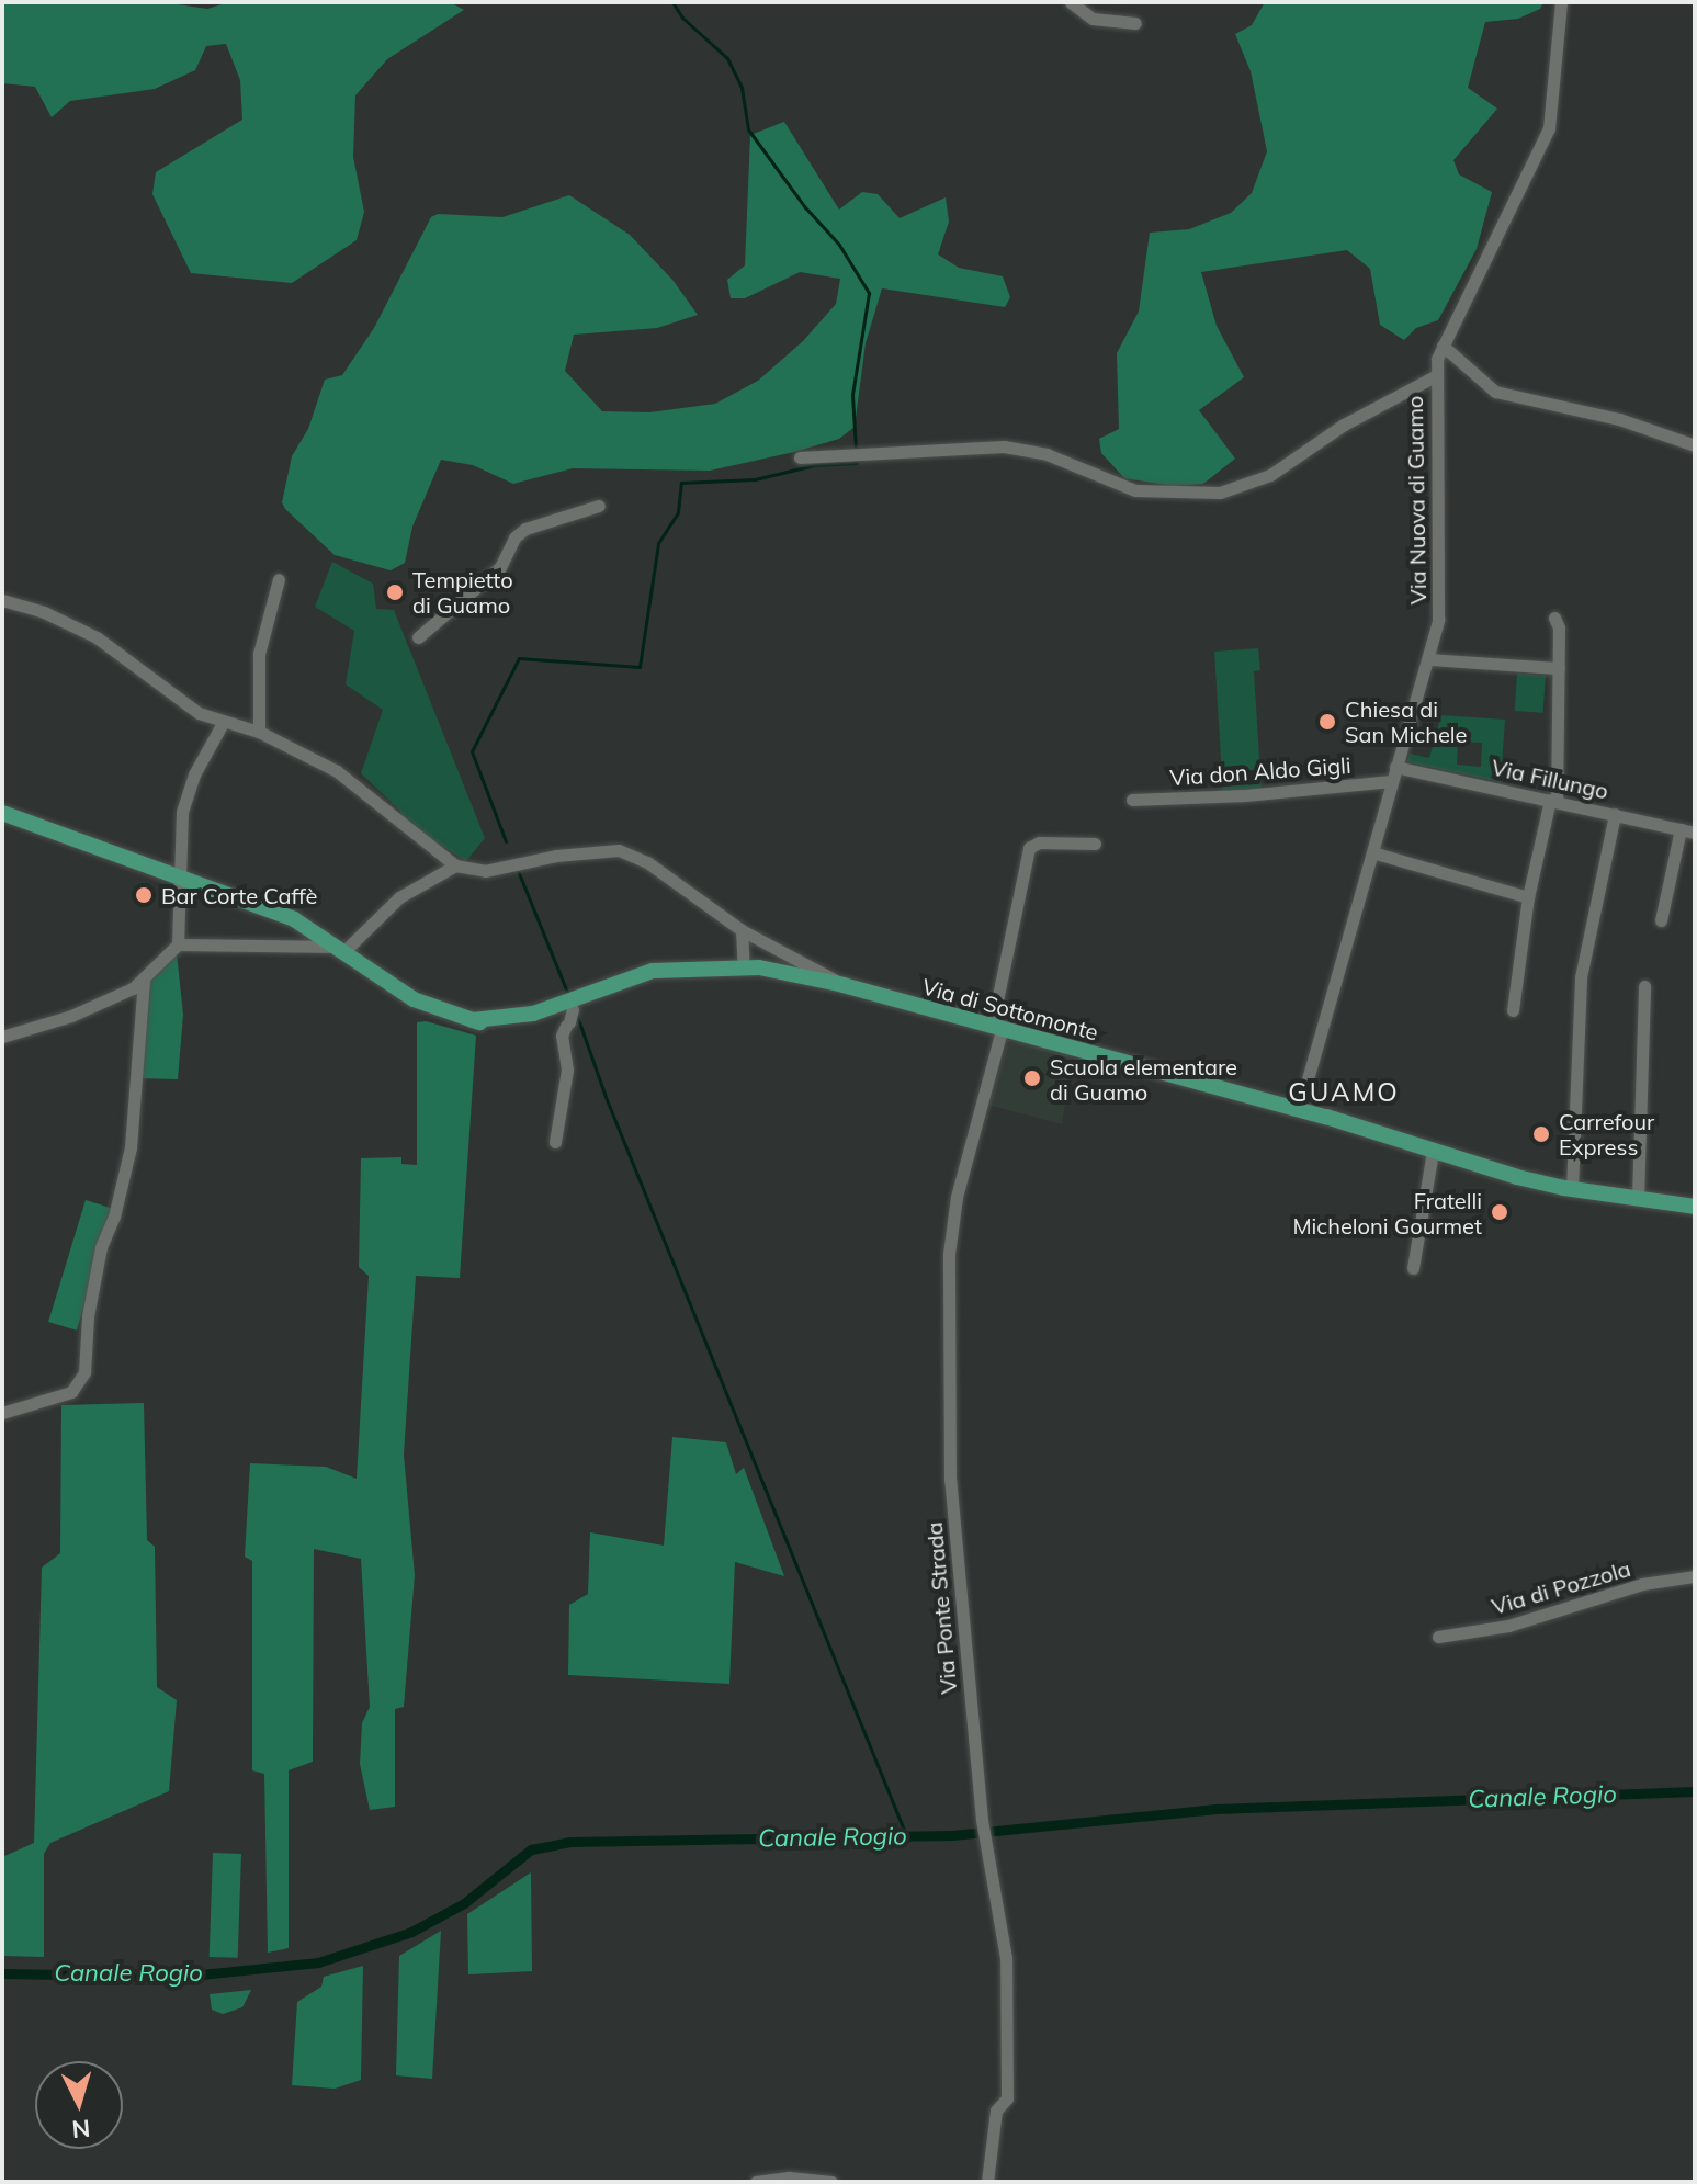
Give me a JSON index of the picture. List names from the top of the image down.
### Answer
{
  "streets": {
    "main road": ["Via di Sottomonte"],
    "street": [
      "Via Nuova di Guamo",
      "Via don Aldo Gigli",
      "Via Fillungo",
      "Via di Pozzola",
      "Via Ponte Strada"
    ]
  },
  "crossings": [
    ["Via Nuova di Guamo", "Via don Aldo Gigli"],
    ["Via Nuova di Guamo", "Via Fillungo"],
    ["Via Nuova di Guamo", "Via di Sottomonte"],
    ["Via di Sottomonte", "Via Ponte Strada"]
  ],
  "districts": ["GUAMO"],
  "water": ["Canale Rogio"],
  "places": [
    "Tempietto di Guamo",
    "Chiesa di San Michele",
    "Bar Corte Caffè",
    "Scuola elementare di Guamo",
    "Carrefour Express",
    "Fratelli Micheloni Gourmet"
  ],
  "north": "bottom"
}
